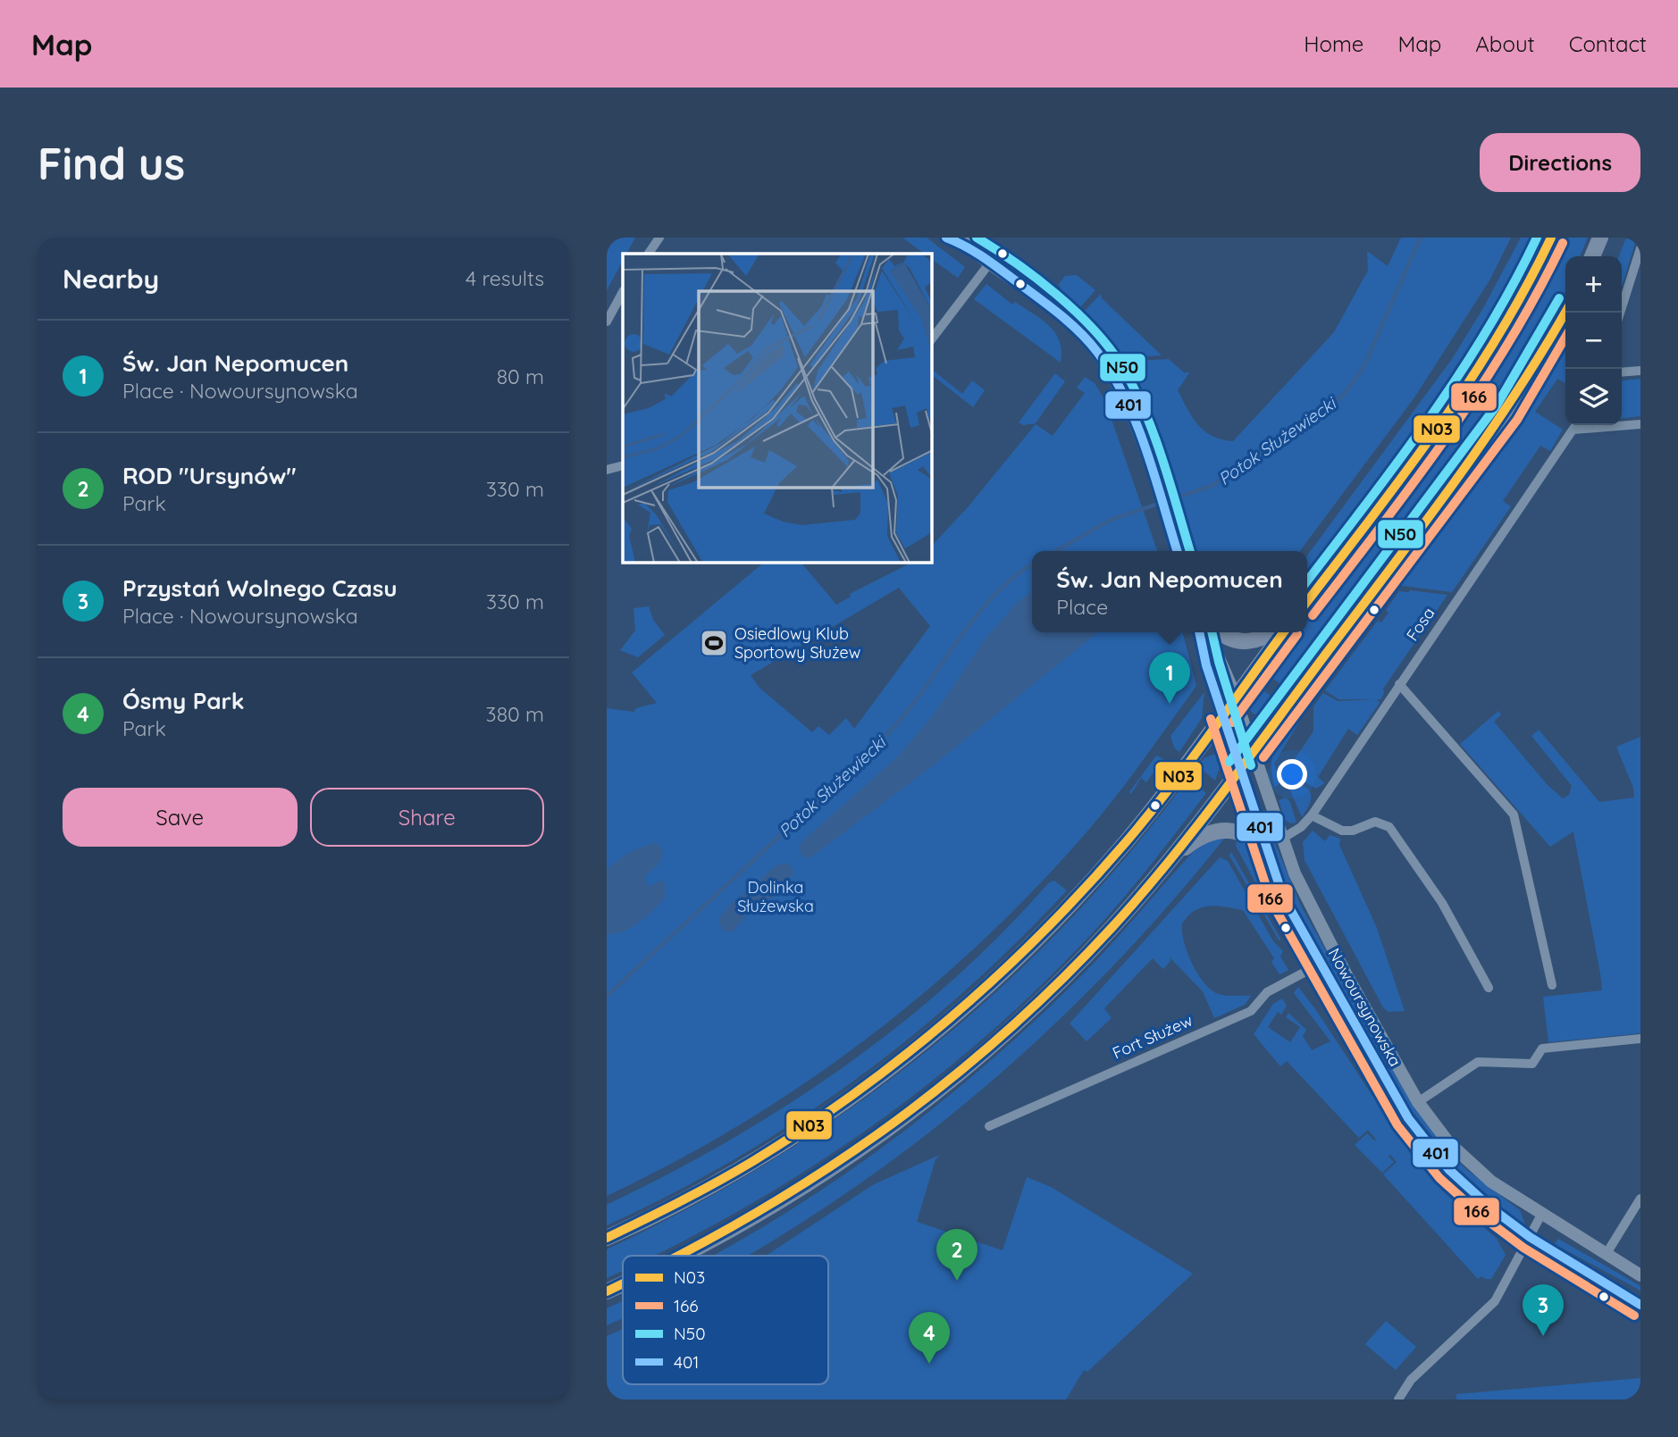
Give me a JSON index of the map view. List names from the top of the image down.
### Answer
{
  "streets": {
    "street": ["Fosa", "Nowoursynowska", "Fort Służew"]
  },
  "crossings": [
    ["Fosa", "Nowoursynowska"],
    ["Nowoursynowska", "Fort Służew"]
  ],
  "water": ["Potok Służewiecki"],
  "parks": ["Dolinka Służewska"],
  "places": {
    "sports": ["Osiedlowy Klub Sportowy Służew"]
  },
  "lines": [
    "transit line N03",
    "transit line N50",
    "transit line 401",
    "transit line 166"
  ],
  "legend": [
    "N03",
    "166",
    "N50",
    "401"
  ],
  "page": {
    "header": "Map",
    "nav": [
      "Home",
      "Map",
      "About",
      "Contact"
    ],
    "buttons": [
      "Directions",
      ["Save", "Share"]
    ],
    "title": "Find us",
    "heading": ["Nearby", "4 results"],
    "map_buttons": ["+", "−"],
    "list": [
      {
        "mark": "1",
        "name": "Św. Jan Nepomucen",
        "note": "Place · Nowoursynowska",
        "value": "80 m"
      },
      {
        "mark": "2",
        "name": "ROD \"Ursynów\"",
        "note": "Park",
        "value": "330 m"
      },
      {
        "mark": "3",
        "name": "Przystań Wolnego Czasu",
        "note": "Place · Nowoursynowska",
        "value": "330 m"
      },
      {
        "mark": "4",
        "name": "Ósmy Park",
        "note": "Park",
        "value": "380 m"
      }
    ],
    "popup": ["Św. Jan Nepomucen", "Place"],
    "pins": [
      "1",
      "2",
      "3",
      "4"
    ]
  }
}
